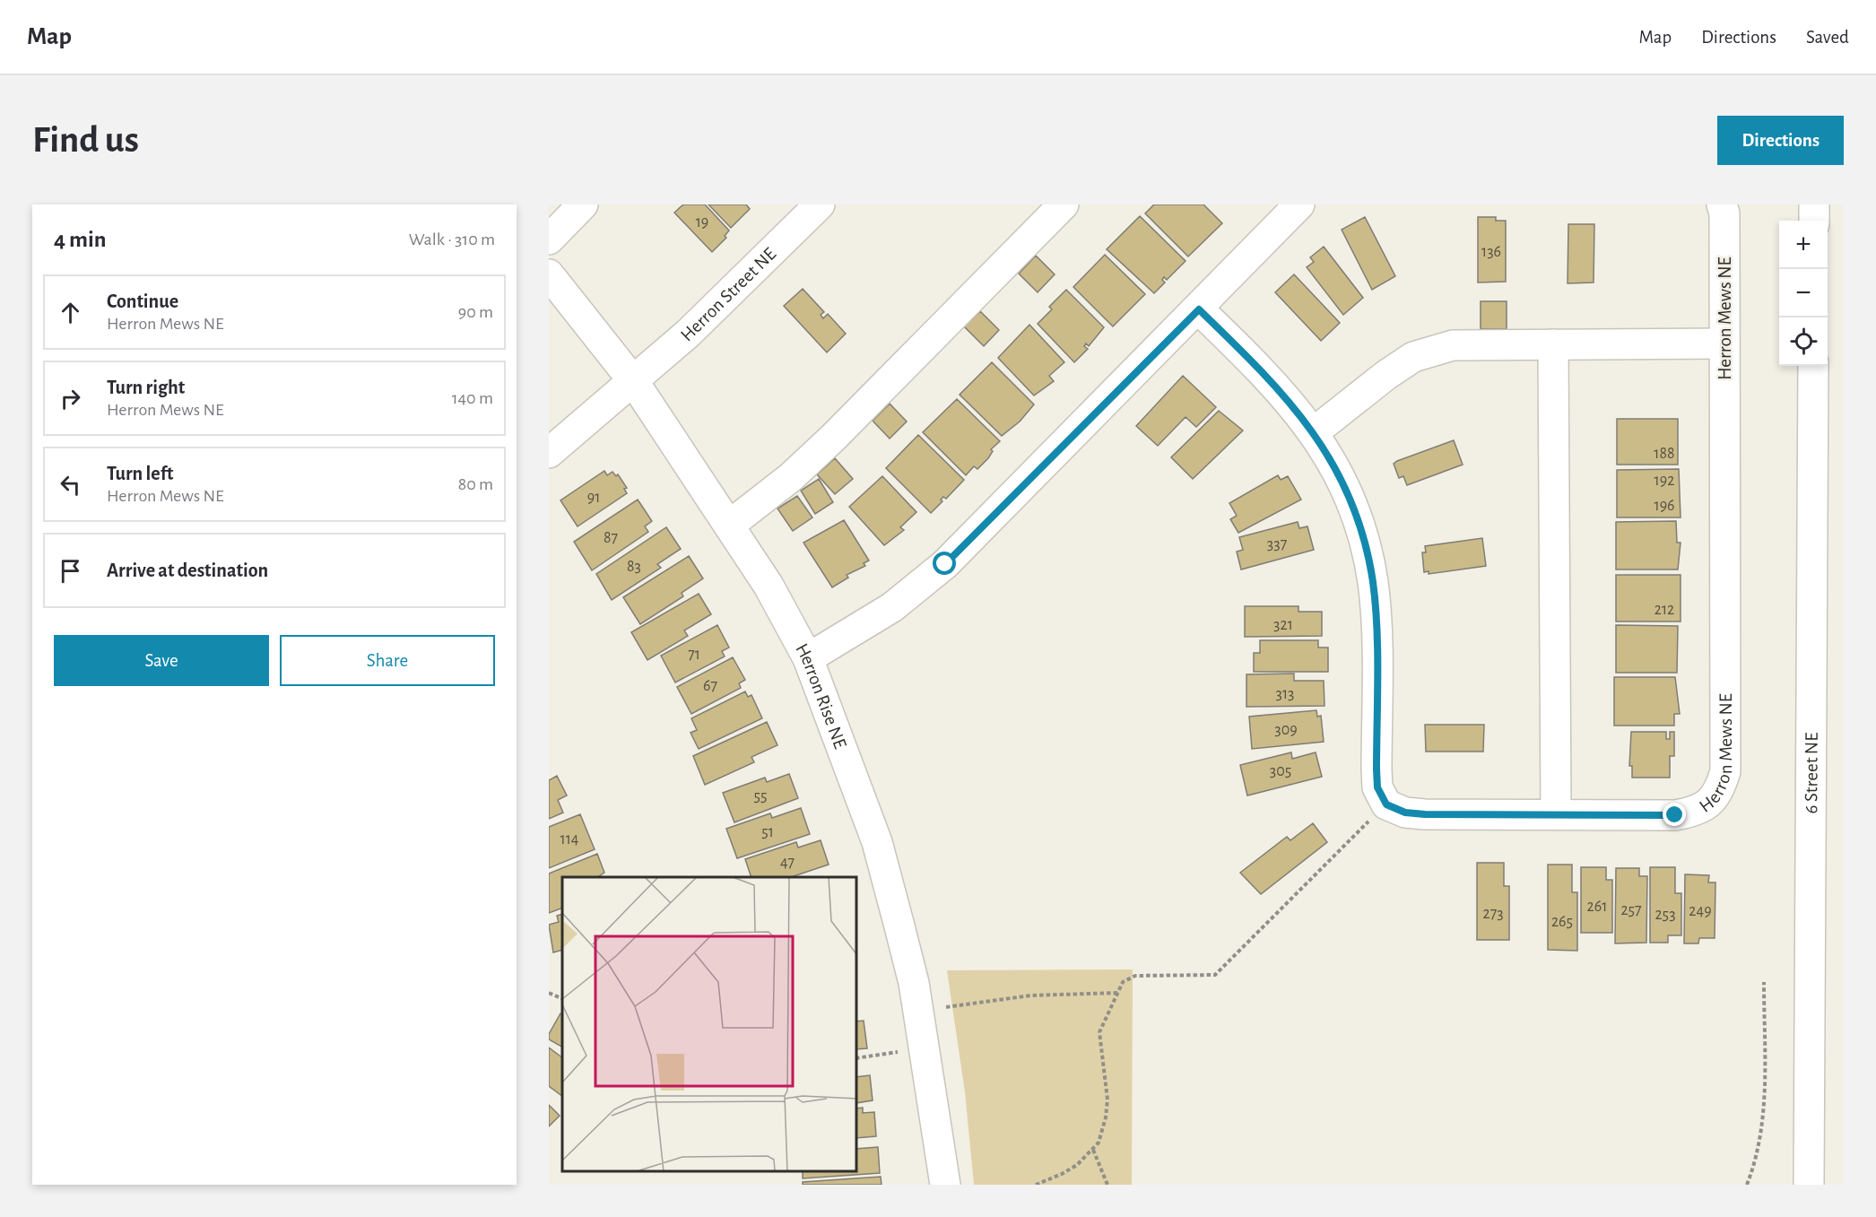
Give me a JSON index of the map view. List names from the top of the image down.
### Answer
{
  "streets": {
    "street": [
      "Herron Street NE",
      "Herron Mews NE",
      "Herron Rise NE",
      "6 Street NE"
    ]
  },
  "crossings": [
    ["Herron Street NE", "Herron Rise NE"]
  ],
  "house_numbers": [
    "19",
    "136",
    "188",
    "192",
    "91",
    "196",
    "87",
    "337",
    "83",
    "212",
    "321",
    "71",
    "67",
    "313",
    "309",
    "305",
    "55",
    "51",
    "114",
    "47",
    "261",
    "257",
    "249",
    "273",
    "253",
    "265"
  ],
  "page": {
    "header": "Map",
    "nav": ["Map", "Directions", "Saved"],
    "buttons": [
      "Directions",
      ["Save", "Share"]
    ],
    "title": "Find us",
    "heading": ["4 min", "Walk · 310 m"],
    "map_buttons": ["+", "−"],
    "list": [
      ["Continue", "Herron Mews NE", "90 m"],
      ["Turn right", "Herron Mews NE", "140 m"],
      ["Turn left", "Herron Mews NE", "80 m"],
      "Arrive at destination"
    ]
  }
}
